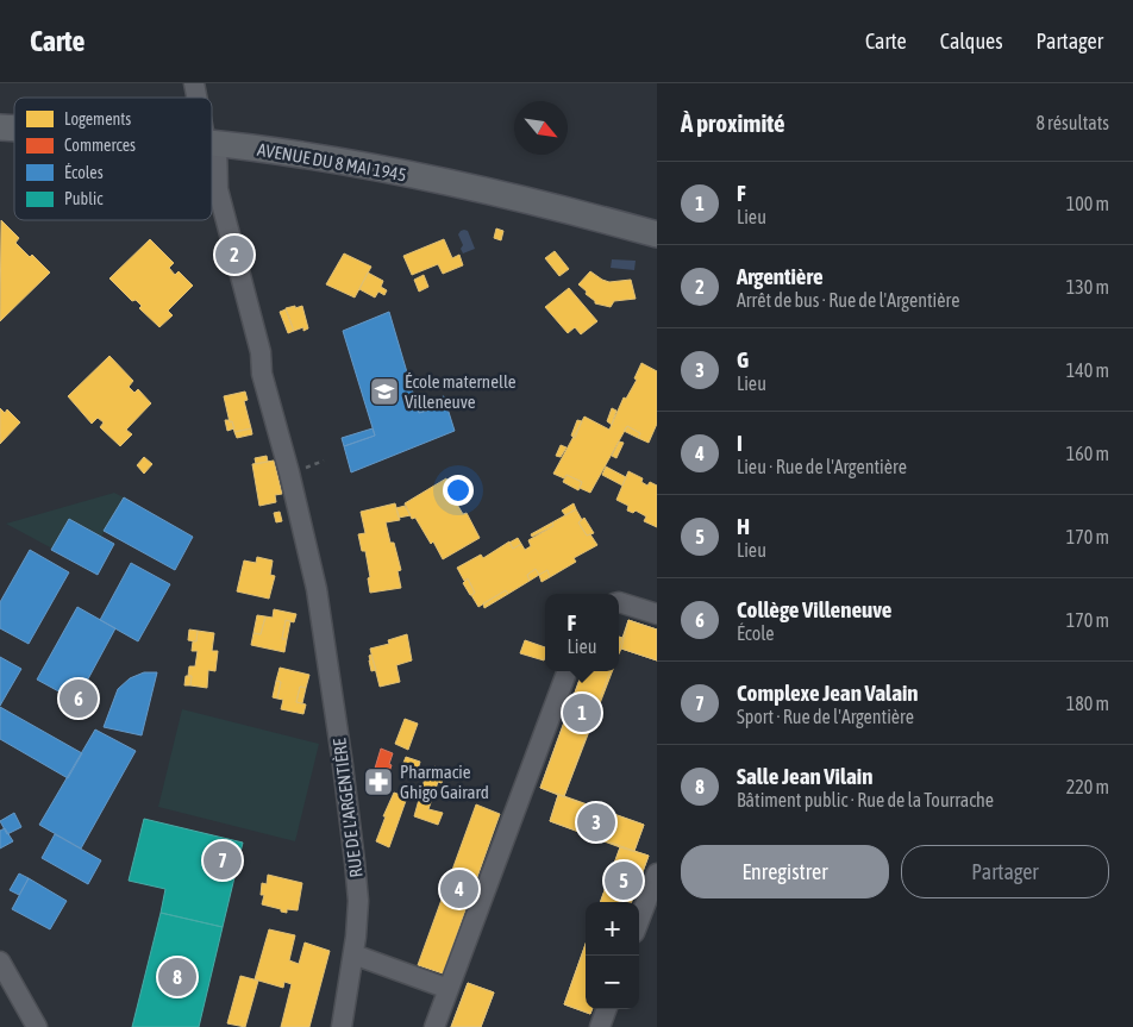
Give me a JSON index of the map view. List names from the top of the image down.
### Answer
{
  "streets": {
    "main road": ["AVENUE DU 8 MAI 1945"],
    "street": ["RUE DE L'ARGENTIÈRE"]
  },
  "crossings": [
    ["AVENUE DU 8 MAI 1945", "RUE DE L'ARGENTIÈRE"]
  ],
  "places": {
    "school or university": ["École maternelle Villeneuve"],
    "pharmacy": ["Pharmacie Ghigo Gairard"]
  },
  "legend": [
    "Logements",
    "Commerces",
    "Écoles",
    "Public"
  ],
  "north": "bottom right",
  "page": {
    "header": "Carte",
    "nav": ["Carte", "Calques", "Partager"],
    "heading": ["À proximité", "8 résultats"],
    "list": [
      {
        "mark": "1",
        "name": "F",
        "note": "Lieu",
        "value": "100 m"
      },
      {
        "mark": "2",
        "name": "Argentière",
        "note": "Arrêt de bus · Rue de l'Argentière",
        "value": "130 m"
      },
      {
        "mark": "3",
        "name": "G",
        "note": "Lieu",
        "value": "140 m"
      },
      {
        "mark": "4",
        "name": "I",
        "note": "Lieu · Rue de l'Argentière",
        "value": "160 m"
      },
      {
        "mark": "5",
        "name": "H",
        "note": "Lieu",
        "value": "170 m"
      },
      {
        "mark": "6",
        "name": "Collège Villeneuve",
        "note": "École",
        "value": "170 m"
      },
      {
        "mark": "7",
        "name": "Complexe Jean Valain",
        "note": "Sport · Rue de l'Argentière",
        "value": "180 m"
      },
      {
        "mark": "8",
        "name": "Salle Jean Vilain",
        "note": "Bâtiment public · Rue de la Tourrache",
        "value": "220 m"
      }
    ],
    "pins": [
      "2",
      "6",
      "1",
      "3",
      "7",
      "5",
      "4",
      "8"
    ],
    "popup": ["F", "Lieu"],
    "buttons": ["Enregistrer", "Partager"],
    "map_buttons": ["+", "−"]
  }
}
